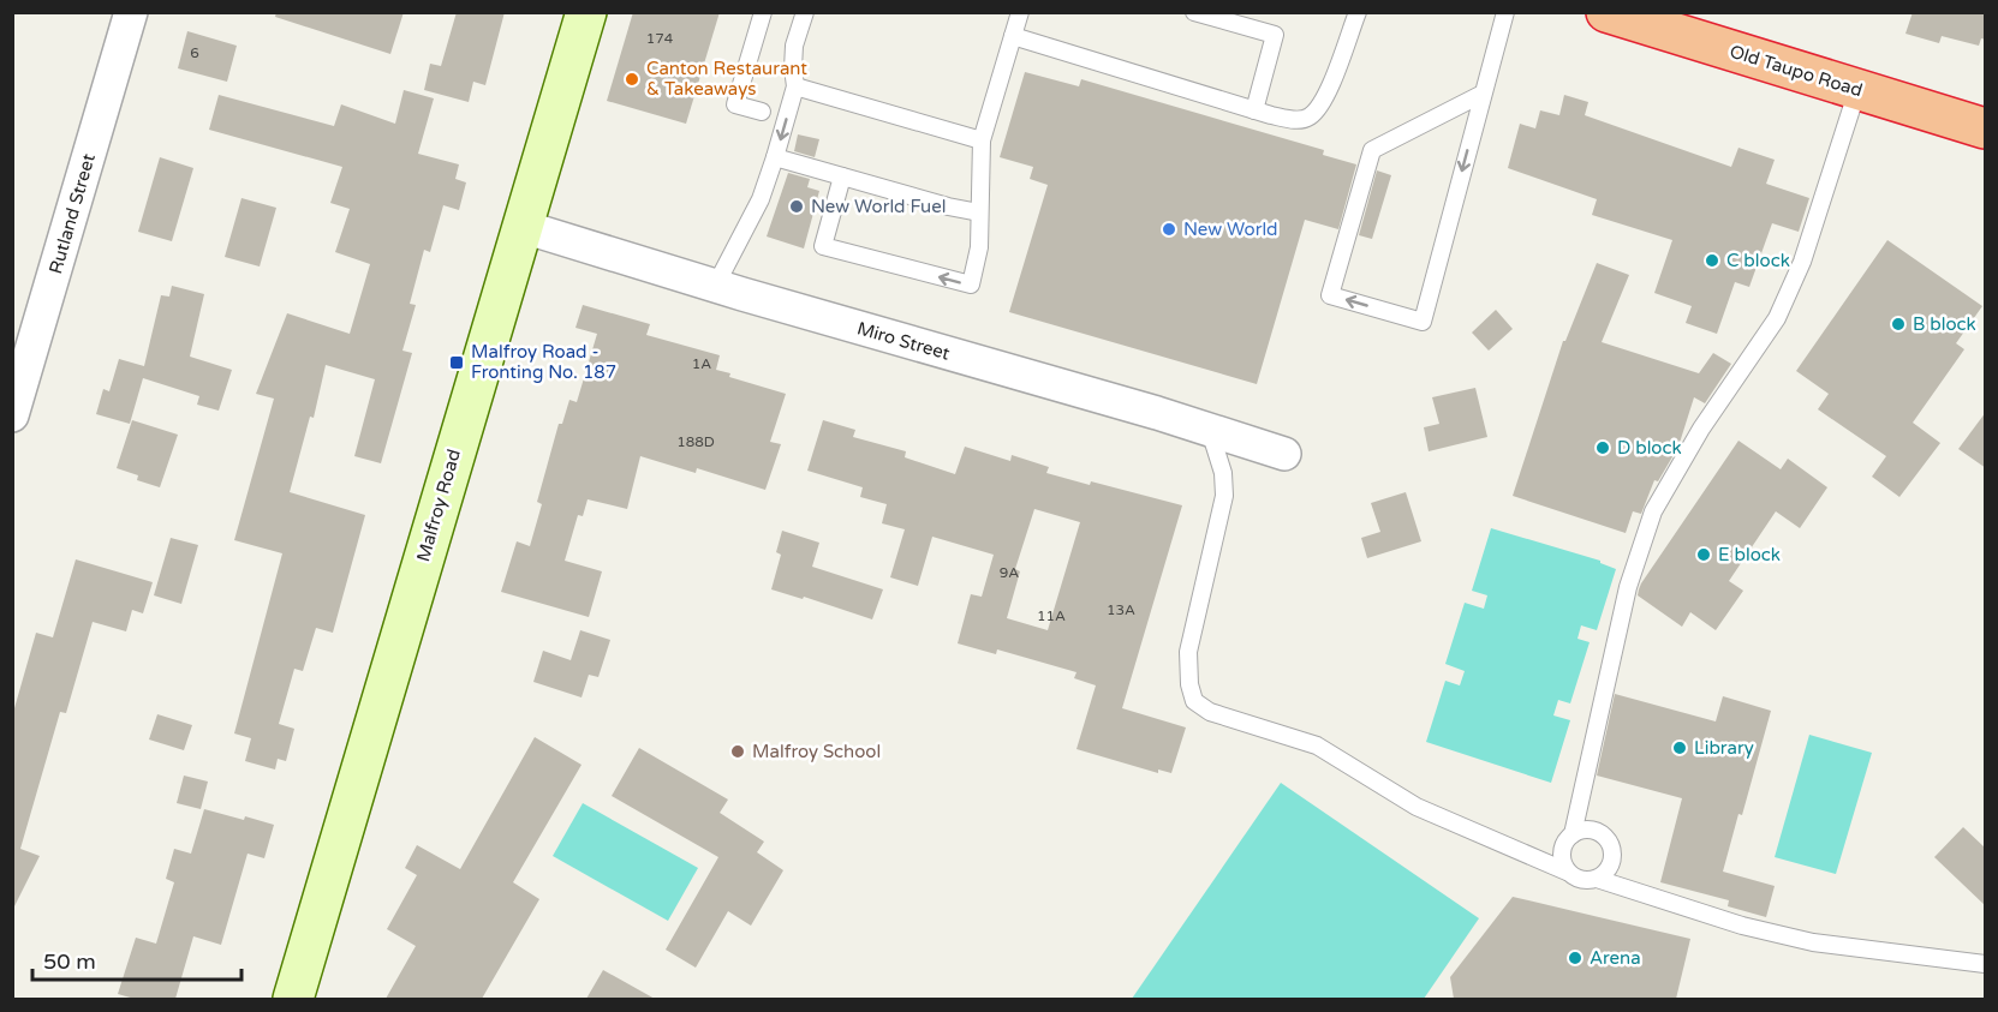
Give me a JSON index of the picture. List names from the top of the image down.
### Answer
{
  "streets": {
    "highway": ["Old Taupo Road"],
    "main road": ["Malfroy Road"],
    "street": ["Rutland Street", "Miro Street"]
  },
  "crossings": [
    ["Miro Street", "Malfroy Road"]
  ],
  "places": {
    "other": [
      "Canton Restaurant & Takeaways",
      "New World Fuel",
      "New World",
      "C block",
      "B block",
      "D block",
      "E block",
      "Library",
      "Malfroy School",
      "Arena"
    ],
    "transit": ["Malfroy Road - Fronting No. 187"]
  },
  "house_numbers": [
    "174",
    "6",
    "1A",
    "188D",
    "9A",
    "13A",
    "11A"
  ],
  "scale_bar": "50 m"
}
